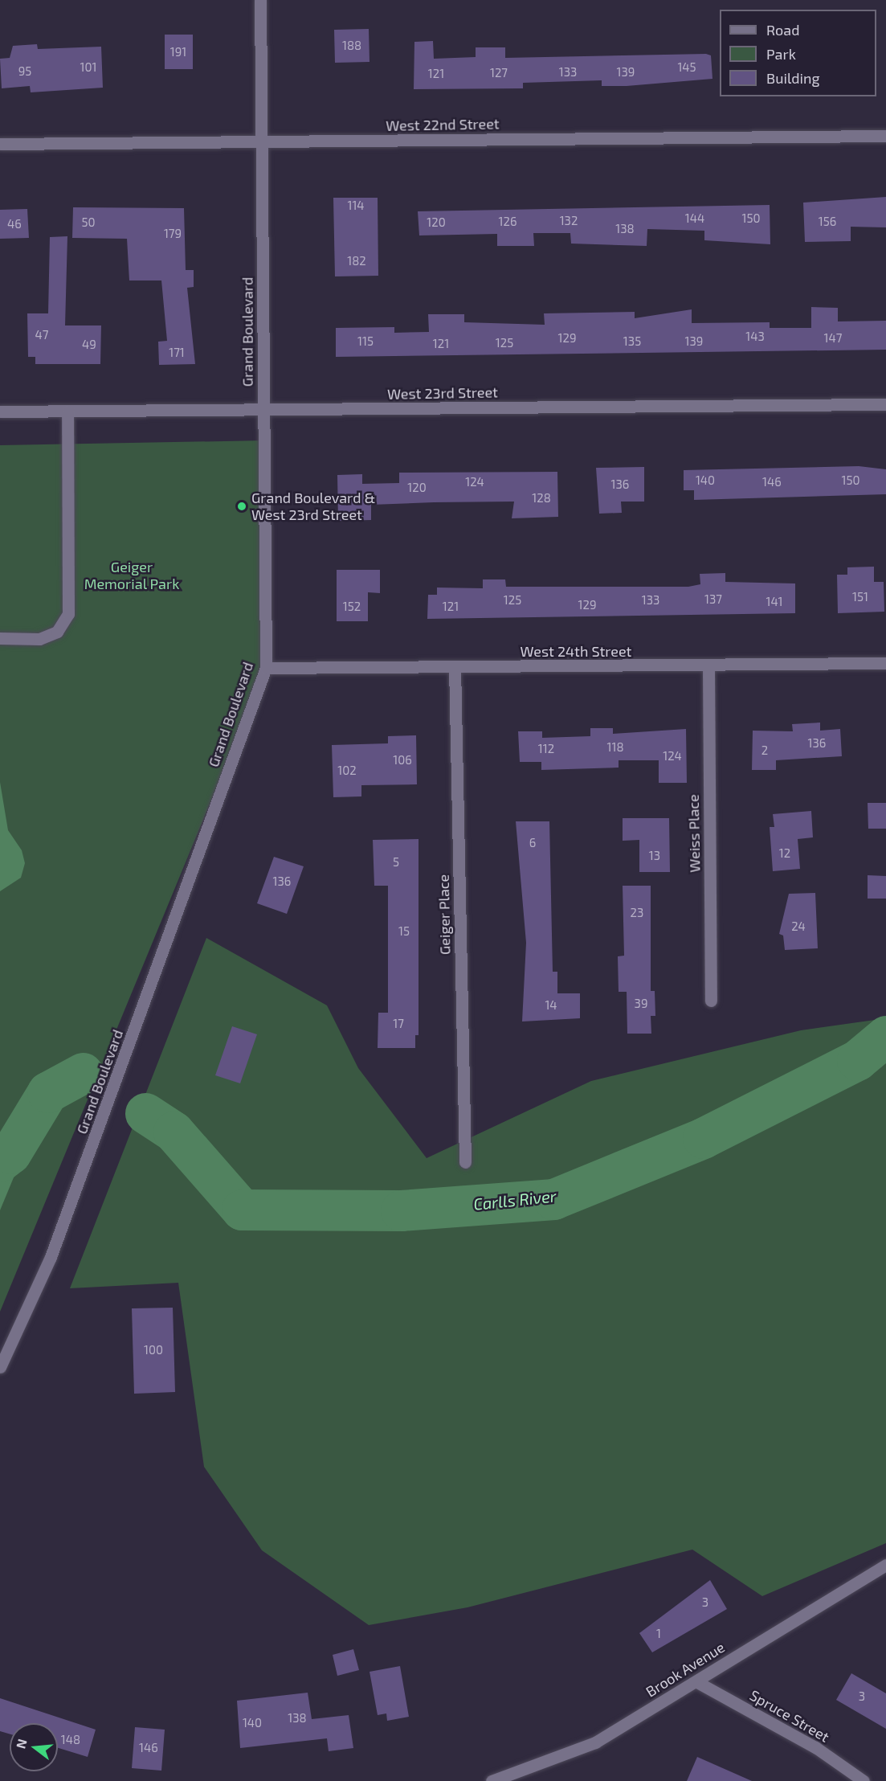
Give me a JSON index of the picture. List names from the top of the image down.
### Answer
{
  "streets": {
    "street": [
      "West 22nd Street",
      "Grand Boulevard",
      "West 23rd Street",
      "West 24th Street",
      "Weiss Place",
      "Geiger Place",
      "Brook Avenue",
      "Spruce Street"
    ]
  },
  "crossings": [
    ["West 22nd Street", "Grand Boulevard"],
    ["Grand Boulevard", "West 23rd Street"],
    ["Grand Boulevard", "West 24th Street"],
    ["West 24th Street", "Weiss Place"],
    ["West 24th Street", "Geiger Place"],
    ["Brook Avenue", "Spruce Street"]
  ],
  "water": ["Carlls River"],
  "parks": ["Geiger Memorial Park"],
  "places": ["Grand Boulevard & West 23rd Street"],
  "house_numbers": [
    "188",
    "191",
    "101",
    "145",
    "95",
    "133",
    "139",
    "127",
    "121",
    "114",
    "144",
    "150",
    "132",
    "126",
    "156",
    "50",
    "120",
    "46",
    "138",
    "179",
    "182",
    "47",
    "143",
    "129",
    "147",
    "115",
    "135",
    "139",
    "125",
    "121",
    "49",
    "171",
    "140",
    "150",
    "124",
    "146",
    "136",
    "120",
    "128",
    "151",
    "137",
    "125",
    "133",
    "141",
    "129",
    "152",
    "121",
    "136",
    "118",
    "112",
    "2",
    "124",
    "106",
    "102",
    "6",
    "12",
    "13",
    "5",
    "136",
    "23",
    "24",
    "15",
    "39",
    "14",
    "17",
    "100",
    "3",
    "1",
    "3",
    "138",
    "140",
    "148",
    "146"
  ],
  "legend": ["Road", "Park", "Building"],
  "north": "left"
}
